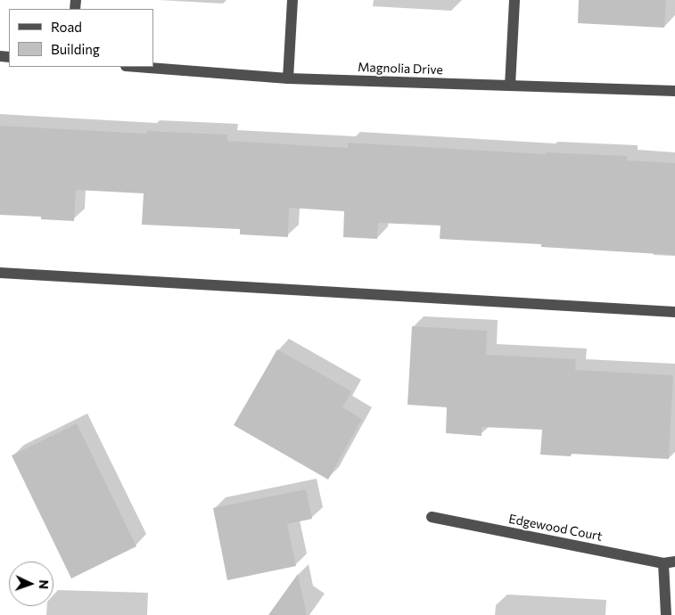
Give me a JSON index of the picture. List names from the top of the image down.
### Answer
{
  "streets": {
    "street": ["Magnolia Drive", "Edgewood Court"]
  },
  "legend": ["Road", "Building"],
  "north": "right"
}
